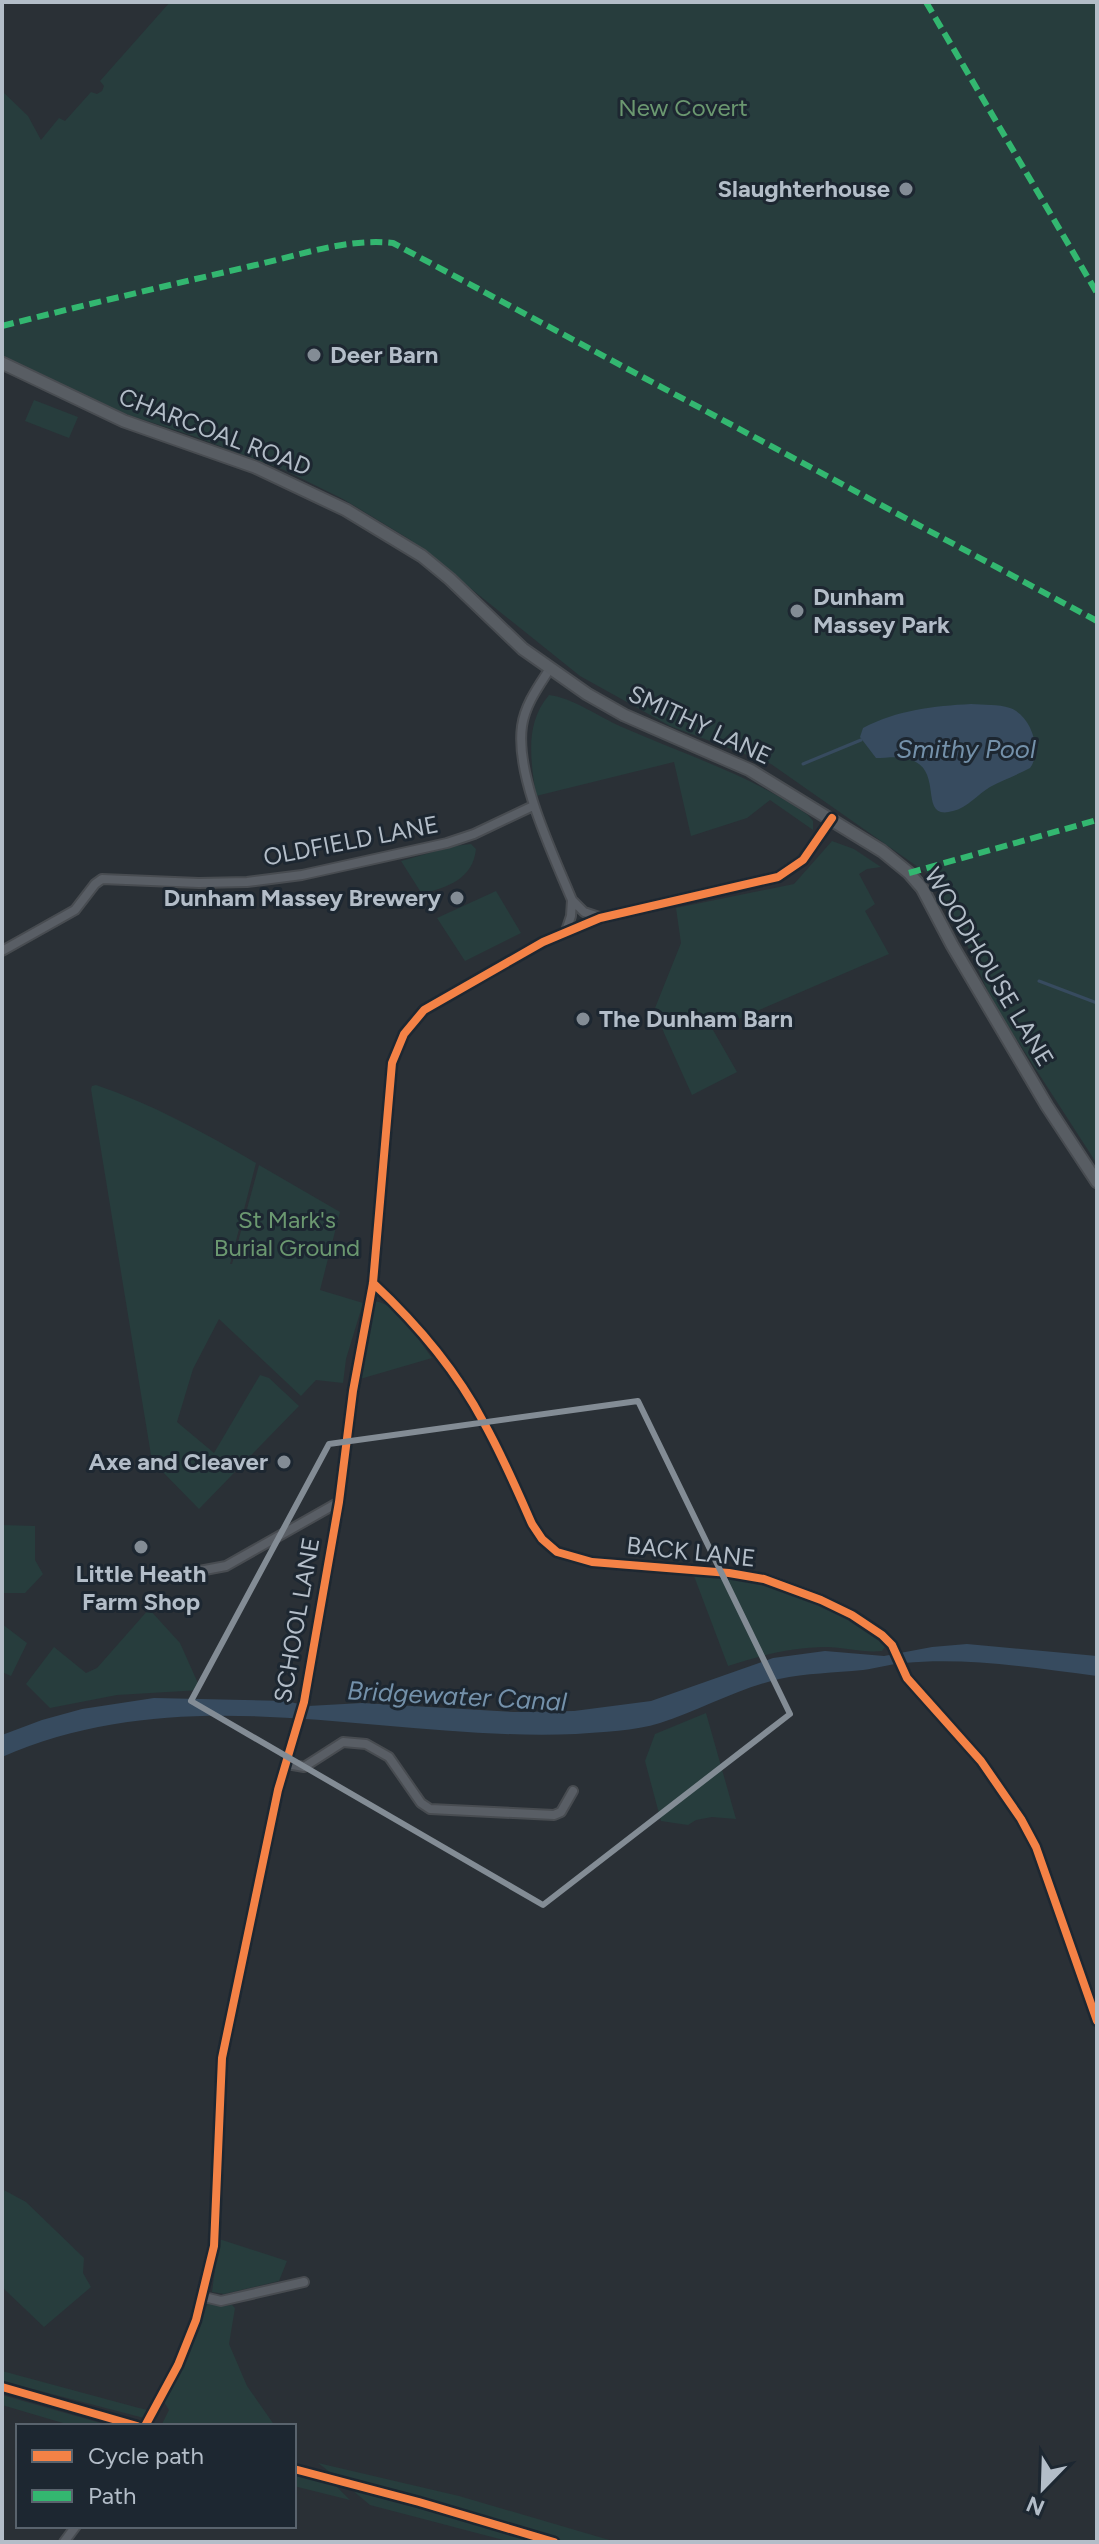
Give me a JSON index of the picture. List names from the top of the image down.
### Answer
{
  "streets": {
    "main road": ["CHARCOAL ROAD", "SMITHY LANE", "WOODHOUSE LANE"],
    "street": ["OLDFIELD LANE", "BACK LANE", "SCHOOL LANE"]
  },
  "crossings": [
    ["CHARCOAL ROAD", "SMITHY LANE"],
    ["SMITHY LANE", "WOODHOUSE LANE"],
    ["BACK LANE", "SCHOOL LANE"]
  ],
  "water": ["Smithy Pool", "Bridgewater Canal"],
  "parks": ["New Covert", "St Mark's Burial Ground"],
  "places": [
    "Slaughterhouse",
    "Deer Barn",
    "Dunham Massey Park",
    "Dunham Massey Brewery",
    "The Dunham Barn",
    "Axe and Cleaver",
    "Little Heath Farm Shop"
  ],
  "legend": ["Cycle path", "Path"],
  "north": "bottom left"
}
